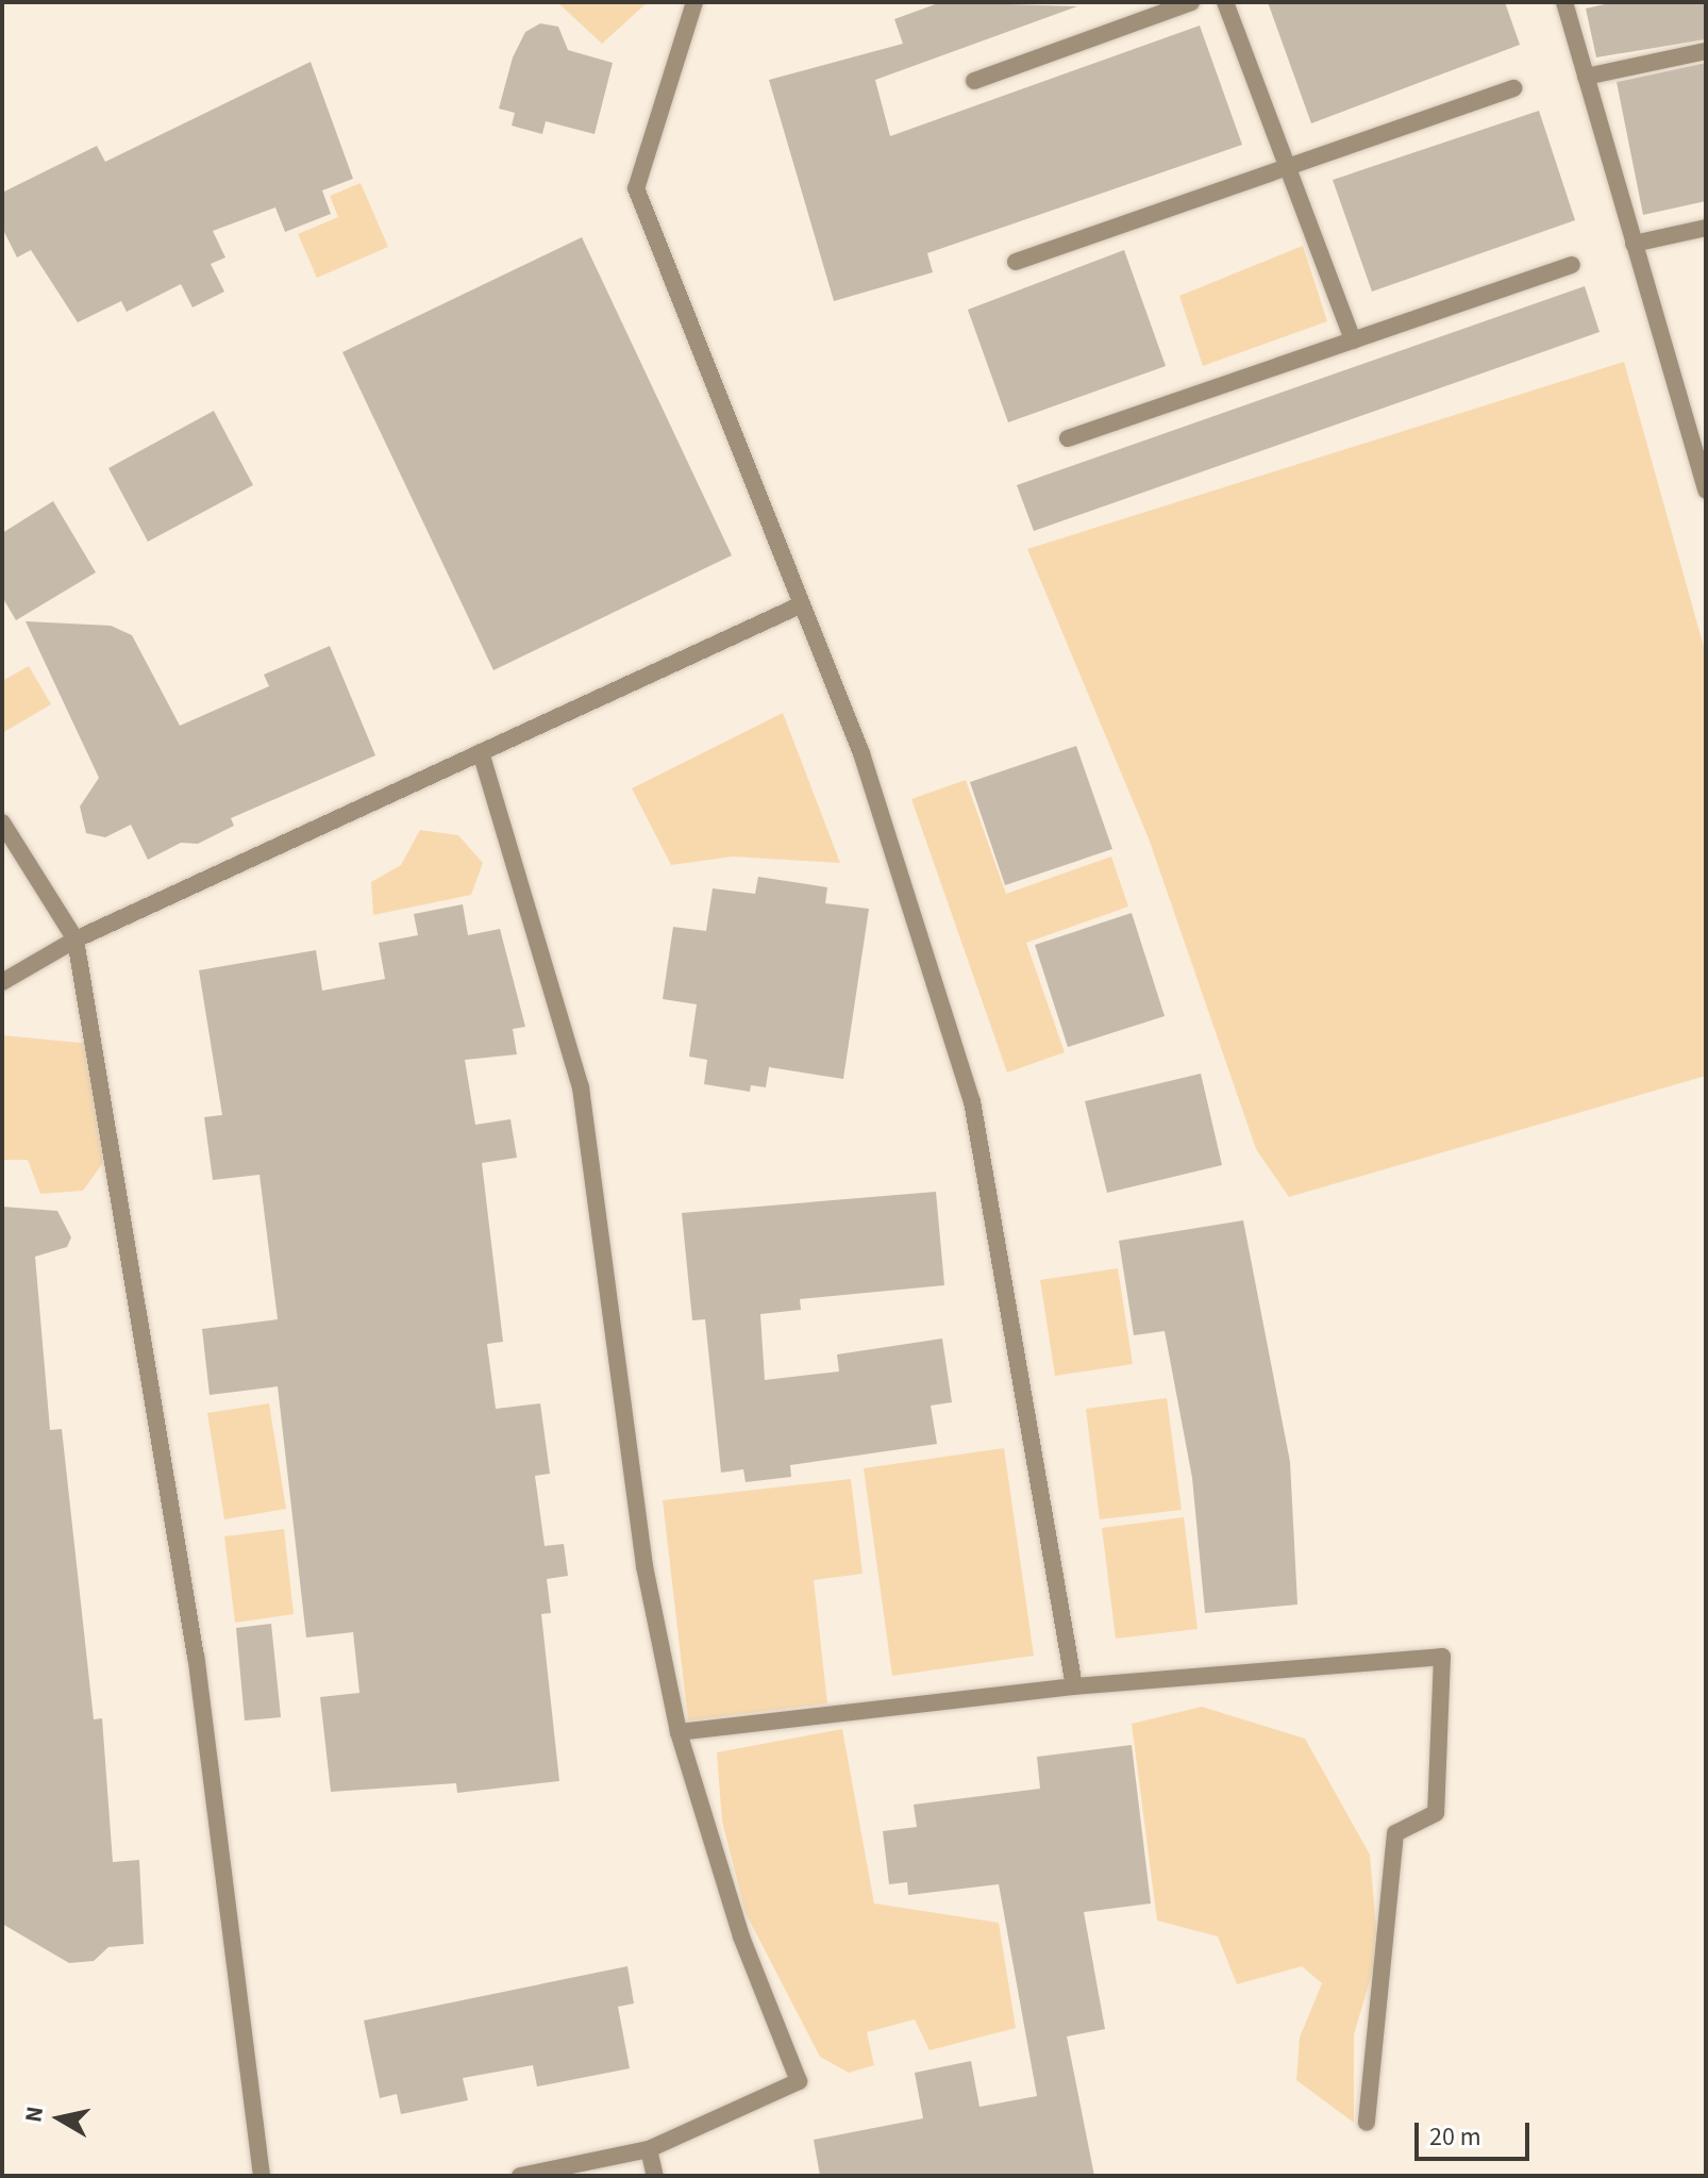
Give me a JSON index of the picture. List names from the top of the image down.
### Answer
{
  "scale_bar": "20 m",
  "north": "left"
}
